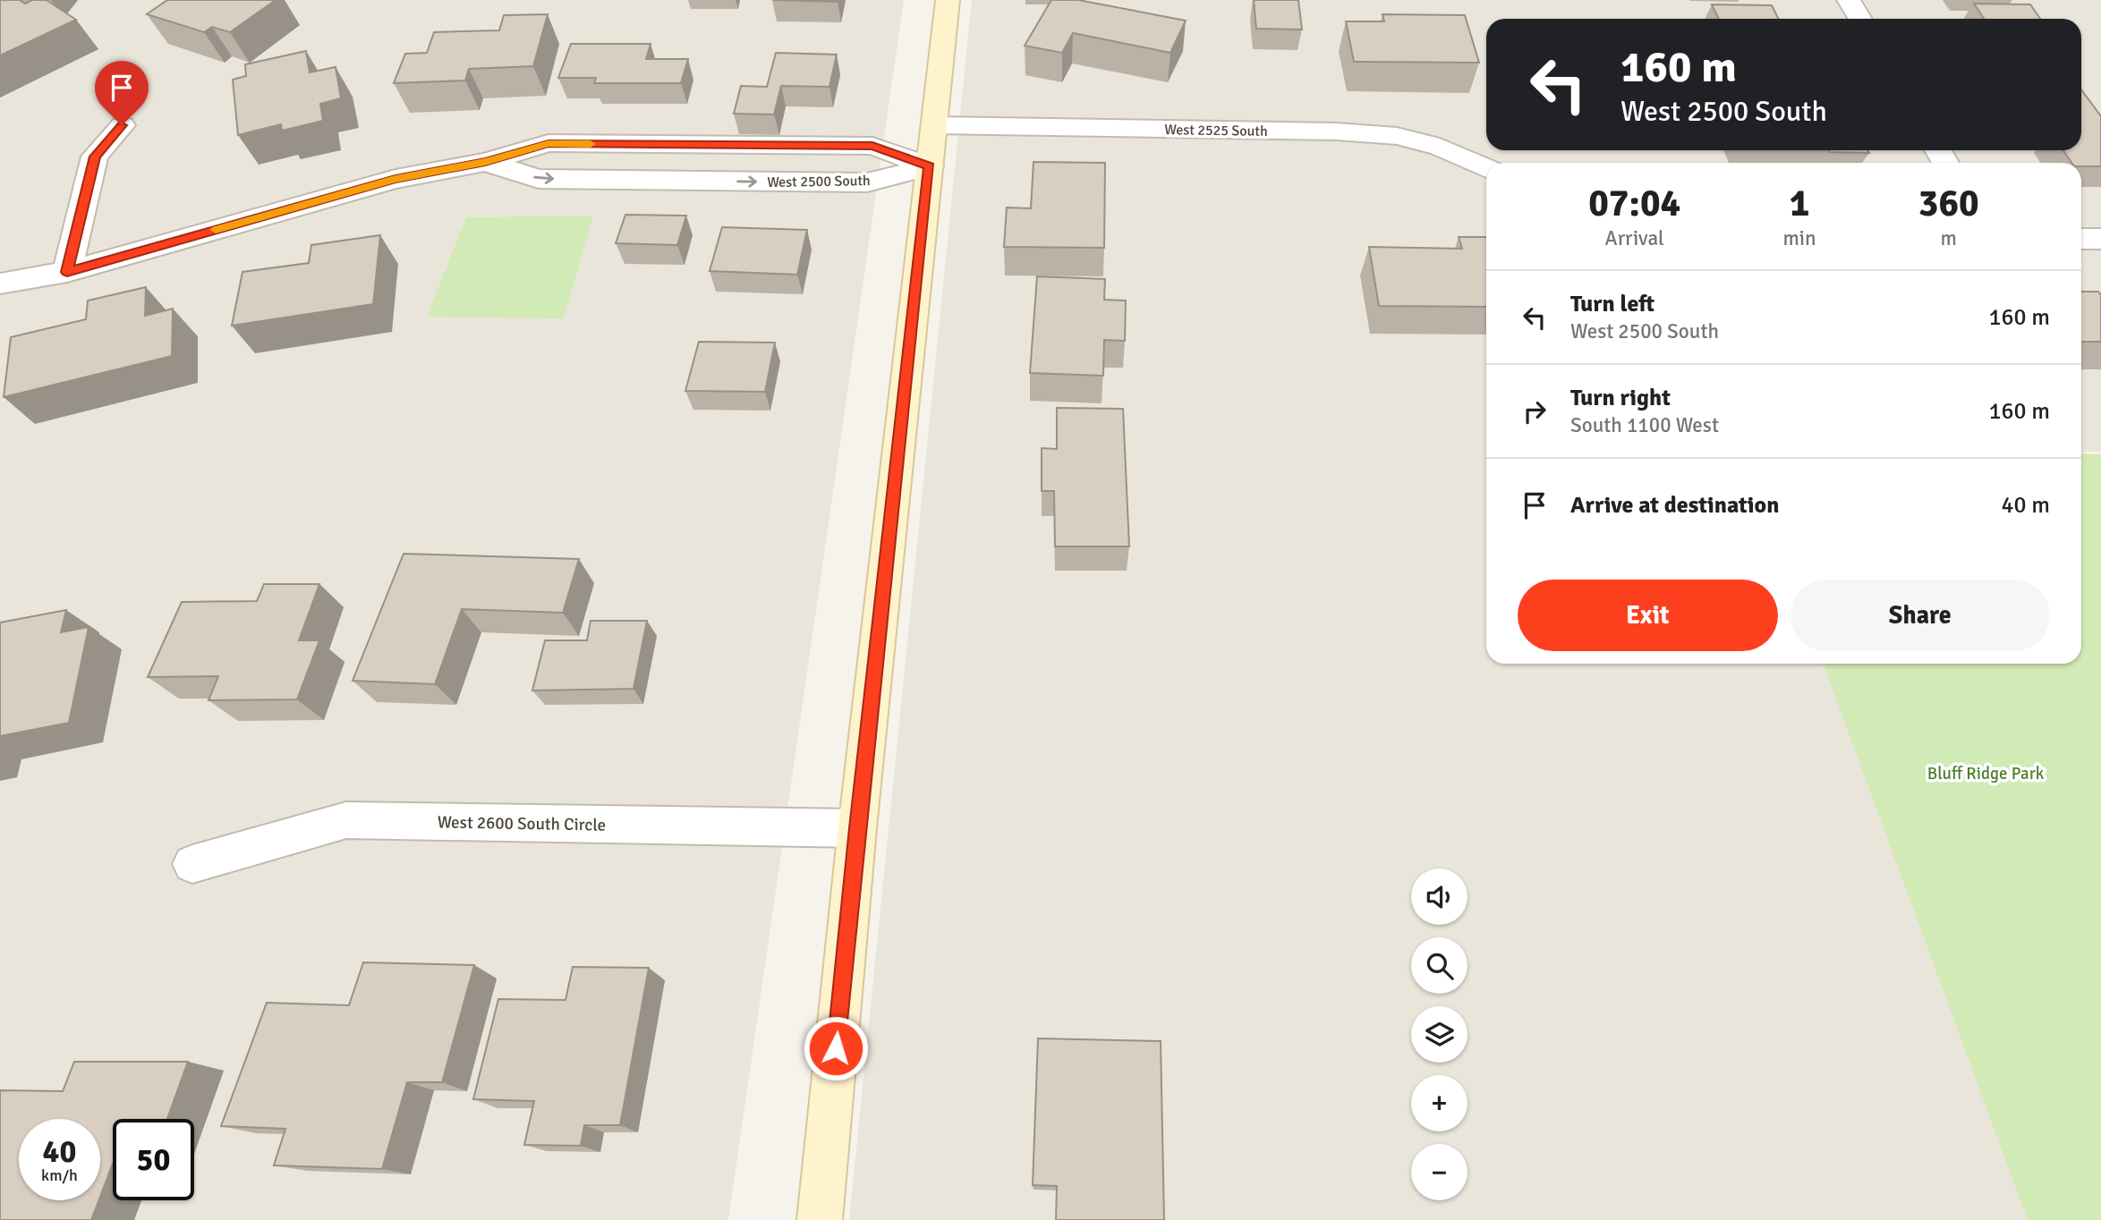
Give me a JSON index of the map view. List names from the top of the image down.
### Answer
{
  "streets": {
    "street": ["West 2525 South", "West 2500 South", "West 2600 South Circle"]
  },
  "parks": ["Bluff Ridge Park"],
  "page": {
    "turn": ["160 m", "West 2500 South"],
    "eta": [
      "07:04",
      "Arrival",
      "1",
      "min",
      "360",
      "m"
    ],
    "list": [
      {
        "name": "Turn left",
        "note": "West 2500 South",
        "value": "160 m"
      },
      {
        "name": "Turn right",
        "note": "South 1100 West",
        "value": "160 m"
      },
      {
        "name": "Arrive at destination",
        "value": "40 m"
      }
    ],
    "buttons": ["Exit", "Share"],
    "map_buttons": ["+", "−"],
    "speed": "40 km/h",
    "limit": "50"
  }
}
